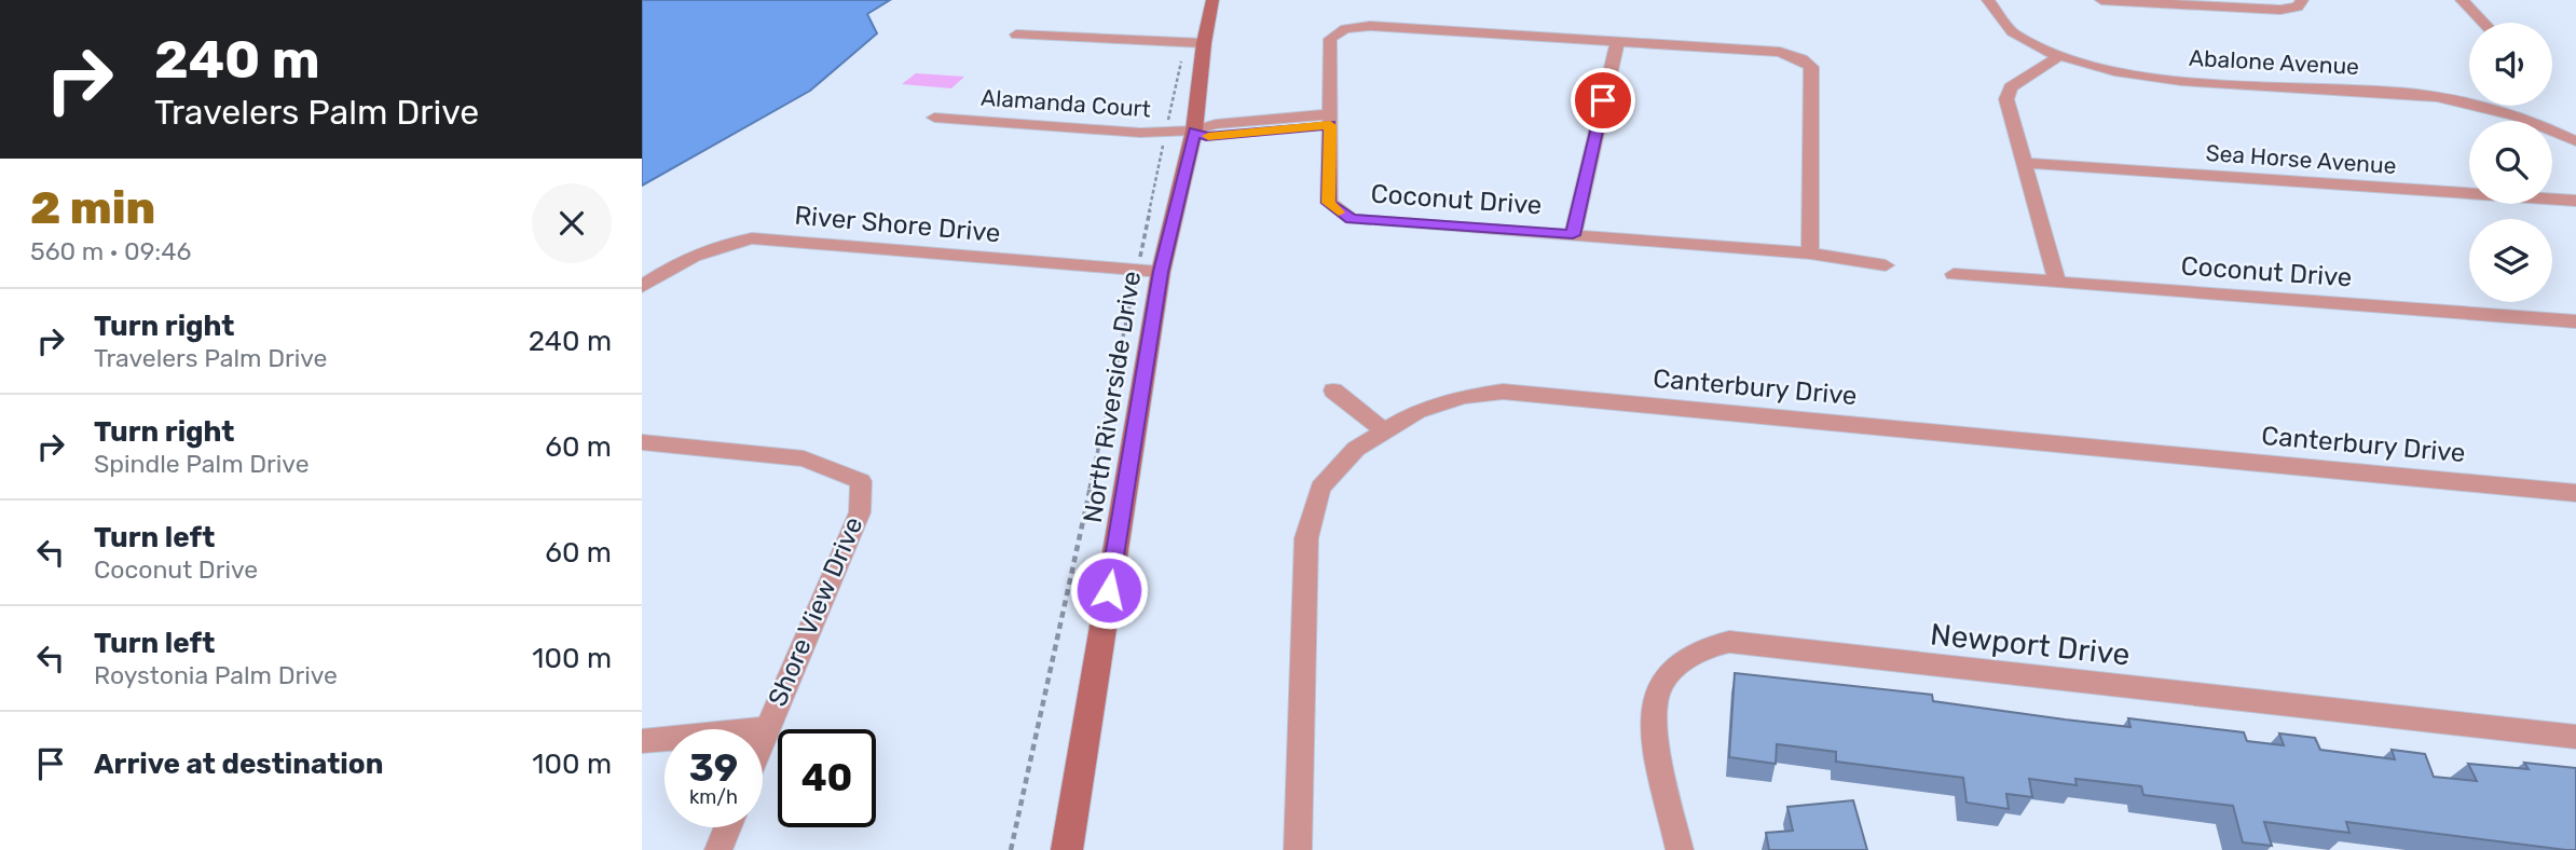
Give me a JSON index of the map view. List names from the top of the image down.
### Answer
{
  "streets": {
    "street": [
      "Abalone Avenue",
      "Alamanda Court",
      "Sea Horse Avenue",
      "Coconut Drive",
      "River Shore Drive",
      "Canterbury Drive",
      "North Riverside Drive",
      "Shore View Drive",
      "Newport Drive"
    ]
  },
  "crossings": [
    ["Alamanda Court", "North Riverside Drive"],
    ["River Shore Drive", "North Riverside Drive"]
  ],
  "page": {
    "turn": ["240 m", "Travelers Palm Drive"],
    "heading": ["2 min", "560 m · 09:46"],
    "list": [
      {
        "name": "Turn right",
        "note": "Travelers Palm Drive",
        "value": "240 m"
      },
      {
        "name": "Turn right",
        "note": "Spindle Palm Drive",
        "value": "60 m"
      },
      {
        "name": "Turn left",
        "note": "Coconut Drive",
        "value": "60 m"
      },
      {
        "name": "Turn left",
        "note": "Roystonia Palm Drive",
        "value": "100 m"
      },
      {
        "name": "Arrive at destination",
        "value": "100 m"
      }
    ],
    "speed": "39 km/h",
    "limit": "40"
  }
}
